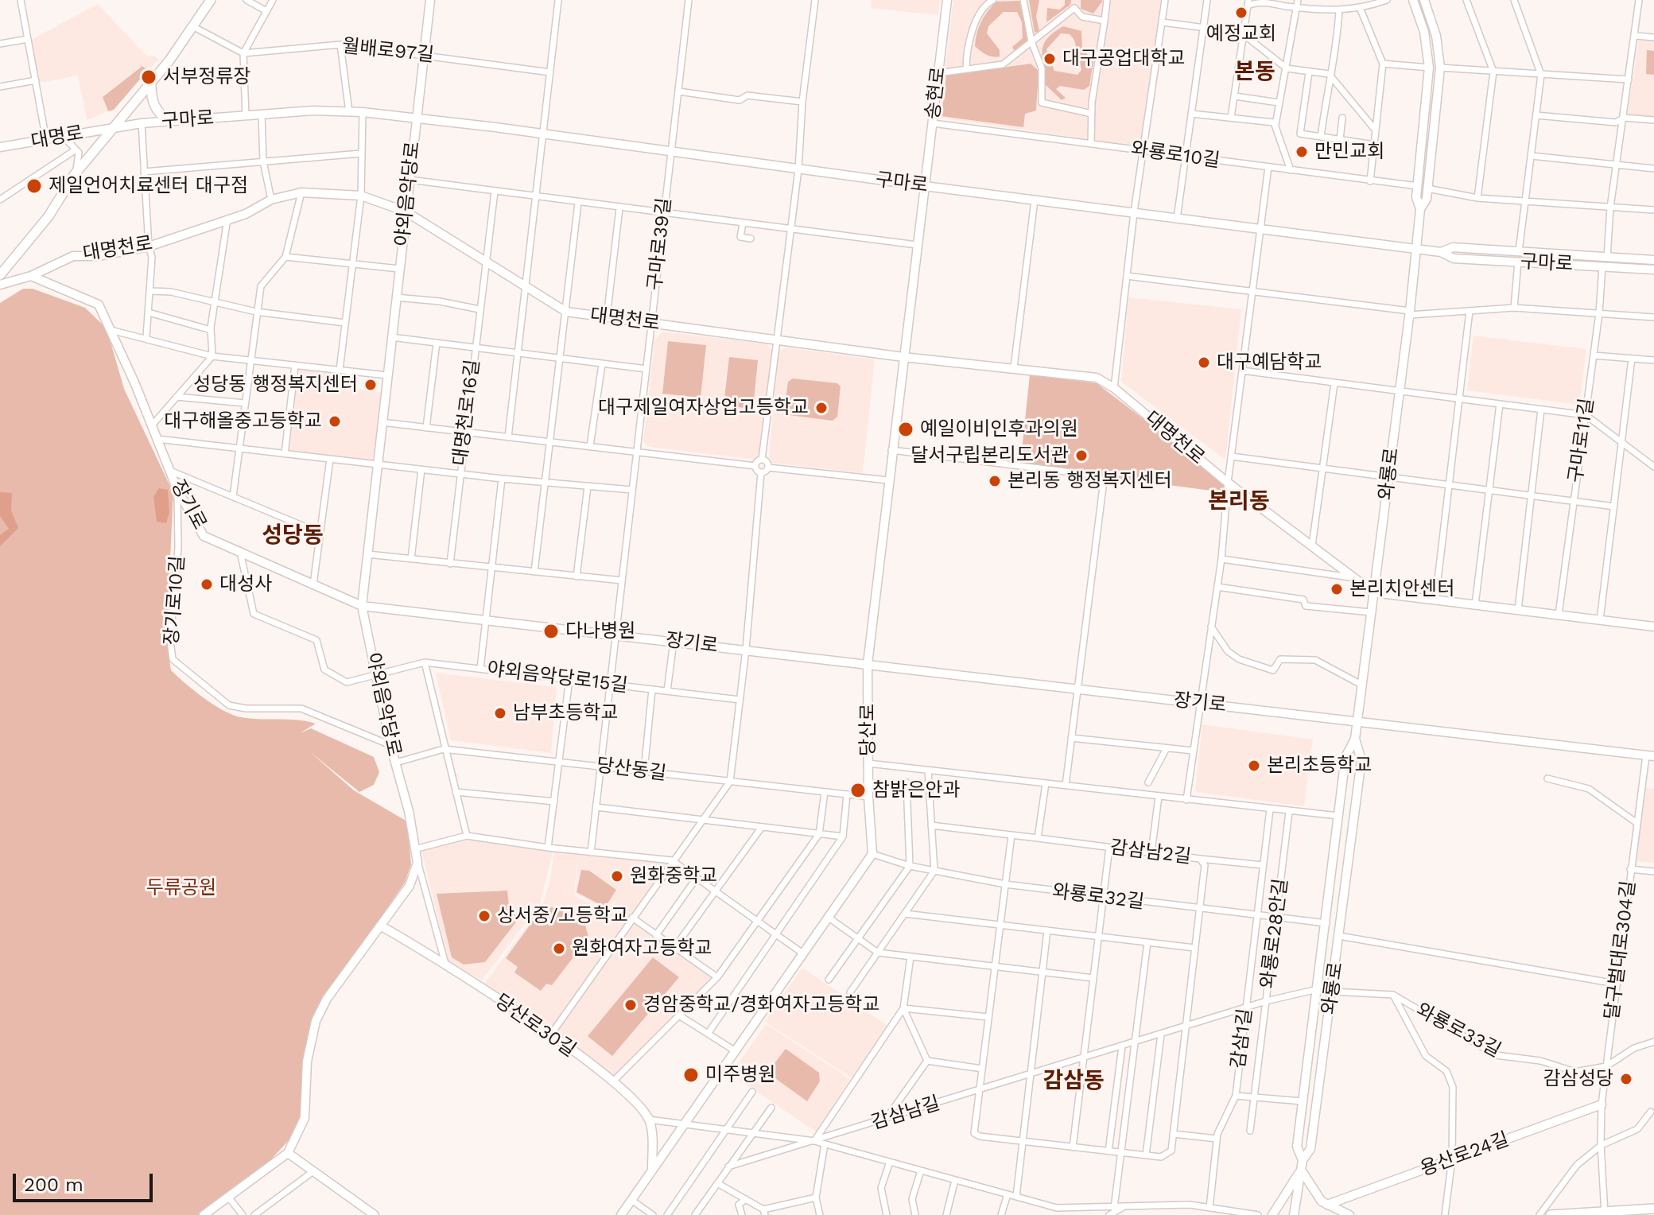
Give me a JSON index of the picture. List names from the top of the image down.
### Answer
{
  "streets": {
    "main road": [
      "송현로",
      "구마로",
      "대명로",
      "야외음악당로",
      "대명천로",
      "와룡로",
      "장기로",
      "당산로",
      "당산로30길",
      "용산로24길"
    ],
    "street": [
      "월배로97길",
      "와룡로10길",
      "구마로39길",
      "대명천로16길",
      "구마로11길",
      "장기로10길",
      "야외음악당로15길",
      "당산동길",
      "감삼남2길",
      "와룡로32길",
      "와룡로28안길",
      "달구벌대로304길",
      "와룡로33길",
      "감삼1길",
      "감삼남길"
    ]
  },
  "crossings": [
    ["월배로97길", "야외음악당로"],
    ["송현로", "구마로"],
    ["송현로", "와룡로10길"],
    ["송현로", "당산로"],
    ["구마로", "대명로"],
    ["구마로", "야외음악당로"],
    ["구마로", "구마로39길"],
    ["구마로", "구마로11길"],
    ["구마로", "와룡로"],
    ["구마로", "당산로"],
    ["와룡로10길", "와룡로"],
    ["야외음악당로", "대명천로"],
    ["야외음악당로", "장기로"],
    ["야외음악당로", "장기로10길"],
    ["야외음악당로", "야외음악당로15길"],
    ["야외음악당로", "당산동길"],
    ["야외음악당로", "당산로30길"],
    ["구마로39길", "대명천로"],
    ["구마로39길", "장기로"],
    ["구마로39길", "야외음악당로15길"],
    ["구마로39길", "당산동길"],
    ["대명천로", "대명천로16길"],
    ["대명천로", "구마로11길"],
    ["대명천로", "와룡로"],
    ["대명천로", "장기로"],
    ["대명천로", "당산로"],
    ["와룡로", "장기로"],
    ["와룡로", "와룡로32길"],
    ["와룡로", "와룡로33길"],
    ["와룡로", "감삼남길"],
    ["장기로", "장기로10길"],
    ["장기로", "야외음악당로15길"],
    ["장기로", "당산로"],
    ["장기로", "달구벌대로304길"],
    ["당산로", "당산동길"],
    ["당산로", "와룡로32길"],
    ["감삼남2길", "와룡로32길"],
    ["감삼남2길", "감삼남길"],
    ["와룡로32길", "와룡로28안길"],
    ["와룡로32길", "감삼1길"],
    ["와룡로28안길", "감삼남길"],
    ["달구벌대로304길", "와룡로33길"],
    ["달구벌대로304길", "용산로24길"],
    ["감삼1길", "감삼남길"]
  ],
  "districts": [
    "본동",
    "본리동",
    "성당동",
    "감삼동"
  ],
  "parks": ["두류공원"],
  "places": [
    "예정교회",
    "대구공업대학교",
    "서부정류장",
    "만민교회",
    "제일언어치료센터 대구점",
    "대구예담학교",
    "성당동 행정복지센터",
    "대구제일여자상업고등학교",
    "대구해올중고등학교",
    "예일이비인후과의원",
    "달서구립본리도서관",
    "본리동 행정복지센터",
    "대성사",
    "본리치안센터",
    "다나병원",
    "남부초등학교",
    "본리초등학교",
    "참밝은안과",
    "원화중학교",
    "상서중/고등학교",
    "원화여자고등학교",
    "경암중학교/경화여자고등학교",
    "미주병원",
    "감삼성당"
  ],
  "scale_bar": "200 m"
}
